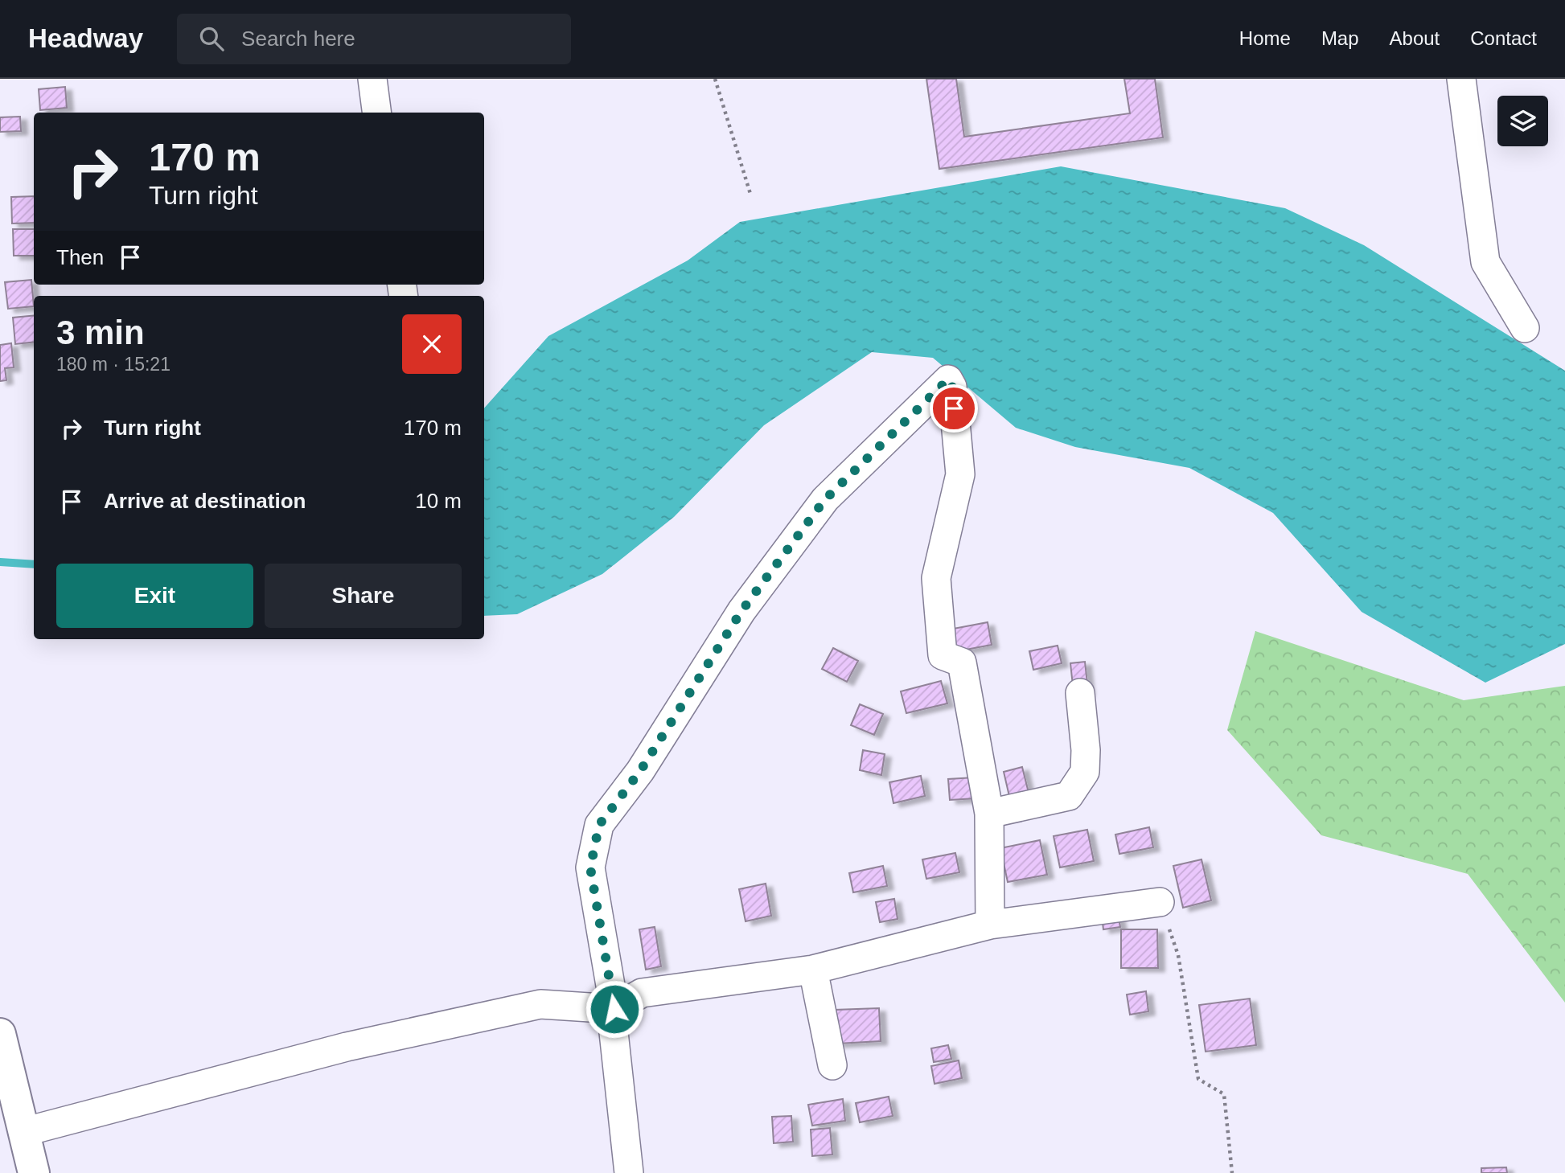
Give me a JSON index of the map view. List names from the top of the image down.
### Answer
{
  "page": {
    "header": "Headway",
    "search": "Search here",
    "nav": [
      "Home",
      "Map",
      "About",
      "Contact"
    ],
    "turn": ["170 m", "Turn right"],
    "then": "Then",
    "heading": ["3 min", "180 m · 15:21"],
    "list": [
      {
        "name": "Turn right",
        "value": "170 m"
      },
      {
        "name": "Arrive at destination",
        "value": "10 m"
      }
    ],
    "buttons": ["Exit", "Share"]
  }
}
